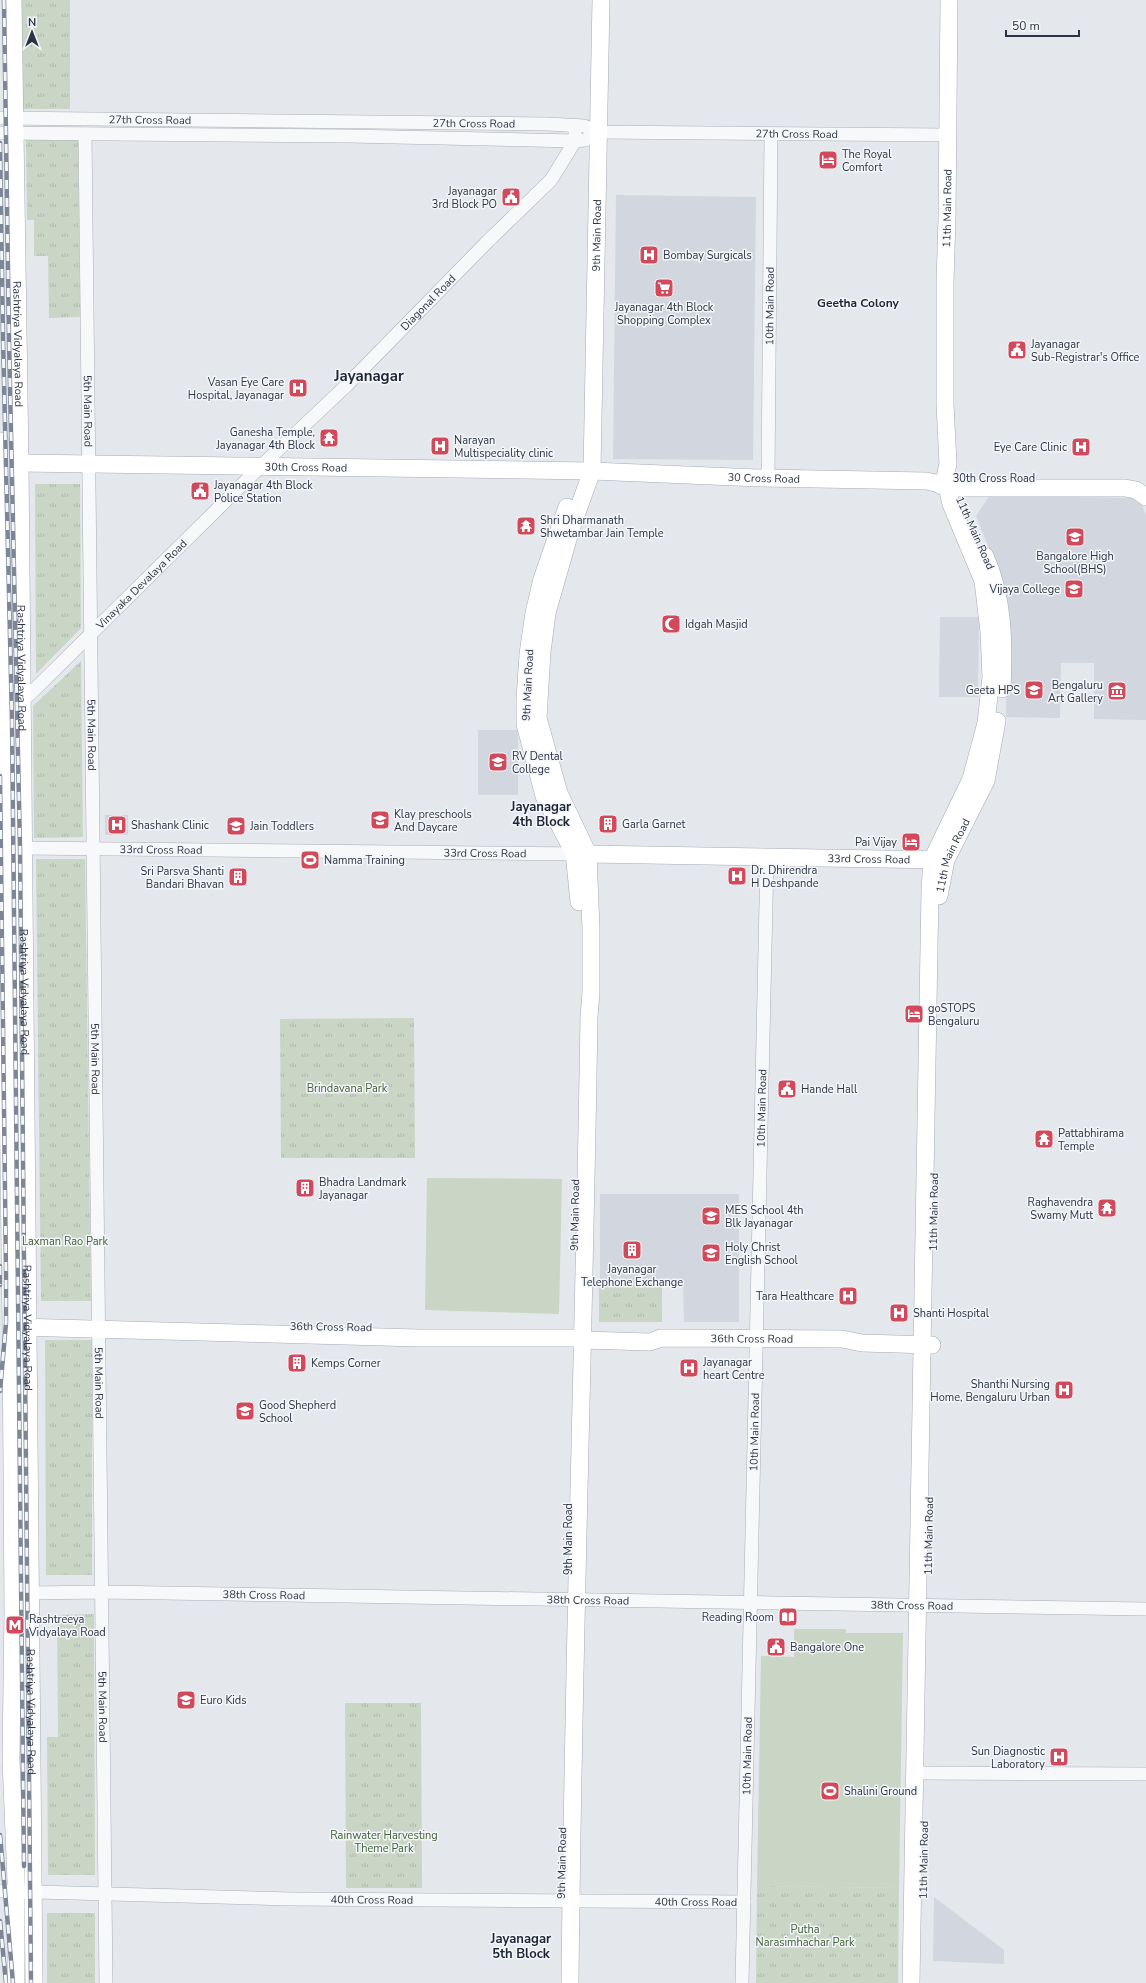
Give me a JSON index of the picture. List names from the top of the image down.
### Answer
{
  "streets": {
    "main road": [
      "11th Main Road",
      "9th Main Road",
      "Rashtriya Vidyalaya Road",
      "30th Cross Road",
      "30 Cross Road",
      "33rd Cross Road",
      "36th Cross Road"
    ],
    "street": [
      "27th Cross Road",
      "Diagonal Road",
      "10th Main Road",
      "5th Main Road",
      "Vinayaka Devalaya Road",
      "38th Cross Road",
      "40th Cross Road"
    ]
  },
  "crossings": [
    ["27th Cross Road", "11th Main Road"],
    ["27th Cross Road", "9th Main Road"],
    ["27th Cross Road", "Diagonal Road"],
    ["27th Cross Road", "10th Main Road"],
    ["27th Cross Road", "Rashtriya Vidyalaya Road"],
    ["27th Cross Road", "5th Main Road"],
    ["11th Main Road", "30th Cross Road"],
    ["11th Main Road", "30 Cross Road"],
    ["11th Main Road", "33rd Cross Road"],
    ["11th Main Road", "36th Cross Road"],
    ["11th Main Road", "38th Cross Road"],
    ["9th Main Road", "30th Cross Road"],
    ["9th Main Road", "30 Cross Road"],
    ["9th Main Road", "33rd Cross Road"],
    ["9th Main Road", "36th Cross Road"],
    ["9th Main Road", "38th Cross Road"],
    ["9th Main Road", "40th Cross Road"],
    ["Diagonal Road", "30th Cross Road"],
    ["Diagonal Road", "Vinayaka Devalaya Road"],
    ["10th Main Road", "30 Cross Road"],
    ["10th Main Road", "33rd Cross Road"],
    ["10th Main Road", "36th Cross Road"],
    ["10th Main Road", "38th Cross Road"],
    ["10th Main Road", "40th Cross Road"],
    ["Rashtriya Vidyalaya Road", "30th Cross Road"],
    ["Rashtriya Vidyalaya Road", "Vinayaka Devalaya Road"],
    ["Rashtriya Vidyalaya Road", "33rd Cross Road"],
    ["Rashtriya Vidyalaya Road", "36th Cross Road"],
    ["Rashtriya Vidyalaya Road", "38th Cross Road"],
    ["Rashtriya Vidyalaya Road", "40th Cross Road"],
    ["5th Main Road", "30th Cross Road"],
    ["5th Main Road", "Vinayaka Devalaya Road"],
    ["5th Main Road", "33rd Cross Road"],
    ["5th Main Road", "36th Cross Road"],
    ["5th Main Road", "38th Cross Road"],
    ["5th Main Road", "40th Cross Road"],
    ["30th Cross Road", "30 Cross Road"],
    ["30th Cross Road", "Vinayaka Devalaya Road"]
  ],
  "districts": [
    "Geetha Colony",
    "Jayanagar",
    "Jayanagar 4th Block",
    "Jayanagar 5th Block"
  ],
  "parks": [
    "Brindavana Park",
    "Laxman Rao Park",
    "Rainwater Harvesting Theme Park",
    "Putha Narasimhachar Park"
  ],
  "places": {
    "hotel": ["The Royal Comfort", "Pai Vijay", "goSTOPS Bengaluru"],
    "public building": [
      "Jayanagar 3rd Block PO",
      "Jayanagar Sub-Registrar's Office",
      "Jayanagar 4th Block Police Station",
      "Hande Hall",
      "Bangalore One"
    ],
    "hospital": [
      "Bombay Surgicals",
      "Vasan Eye Care Hospital, Jayanagar",
      "Narayan Multispeciality clinic",
      "Eye Care Clinic",
      "Shashank Clinic",
      "Dr. Dhirendra H Deshpande",
      "Tara Healthcare",
      "Shanti Hospital",
      "Jayanagar heart Centre",
      "Shanthi Nursing Home, Bengaluru Urban",
      "Sun Diagnostic Laboratory"
    ],
    "supermarket": ["Jayanagar 4th Block Shopping Complex"],
    "temple": [
      "Ganesha Temple, Jayanagar 4th Block",
      "Shri Dharmanath Shwetambar Jain Temple",
      "Pattabhirama Temple",
      "Raghavendra Swamy Mutt"
    ],
    "school or university": [
      "Bangalore High School(BHS)",
      "Vijaya College",
      "Geeta HPS",
      "RV Dental College",
      "Klay preschools And Daycare",
      "Jain Toddlers",
      "MES School 4th Blk Jayanagar",
      "Holy Christ English School",
      "Good Shepherd School",
      "Euro Kids"
    ],
    "mosque": ["Idgah Masjid"],
    "museum": ["Bengaluru Art Gallery"],
    "building": [
      "Garla Garnet",
      "Sri Parsva Shanti Bandari Bhavan",
      "Bhadra Landmark Jayanagar",
      "Jayanagar Telephone Exchange",
      "Kemps Corner"
    ],
    "sports": ["Namma Training", "Shalini Ground"],
    "library": ["Reading Room"],
    "metro station": ["Rashtreeya Vidyalaya Road"]
  },
  "scale_bar": "50 m",
  "north": "top"
}
